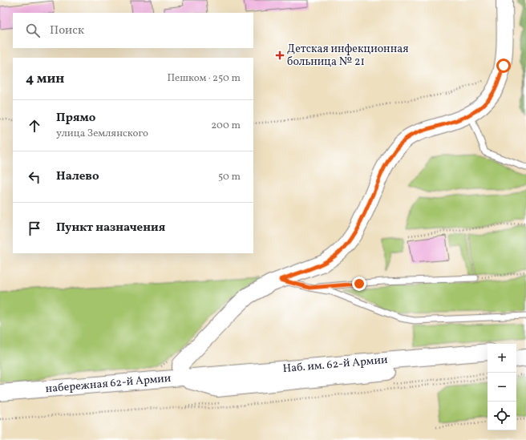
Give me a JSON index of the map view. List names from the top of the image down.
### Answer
{
  "streets": {
    "main road": ["Наб. им. 62-й Армии", "набережная 62-й Армии"]
  },
  "places": {
    "health": ["Детская инфекционная больница № 21"]
  },
  "page": {
    "search": "Поиск",
    "heading": ["4 мин", "Пешком · 250 m"],
    "list": [
      ["Прямо", "улица Землянского", "200 m"],
      ["Налево", "50 m"],
      "Пункт назначения"
    ],
    "map_buttons": ["+", "−"]
  }
}
